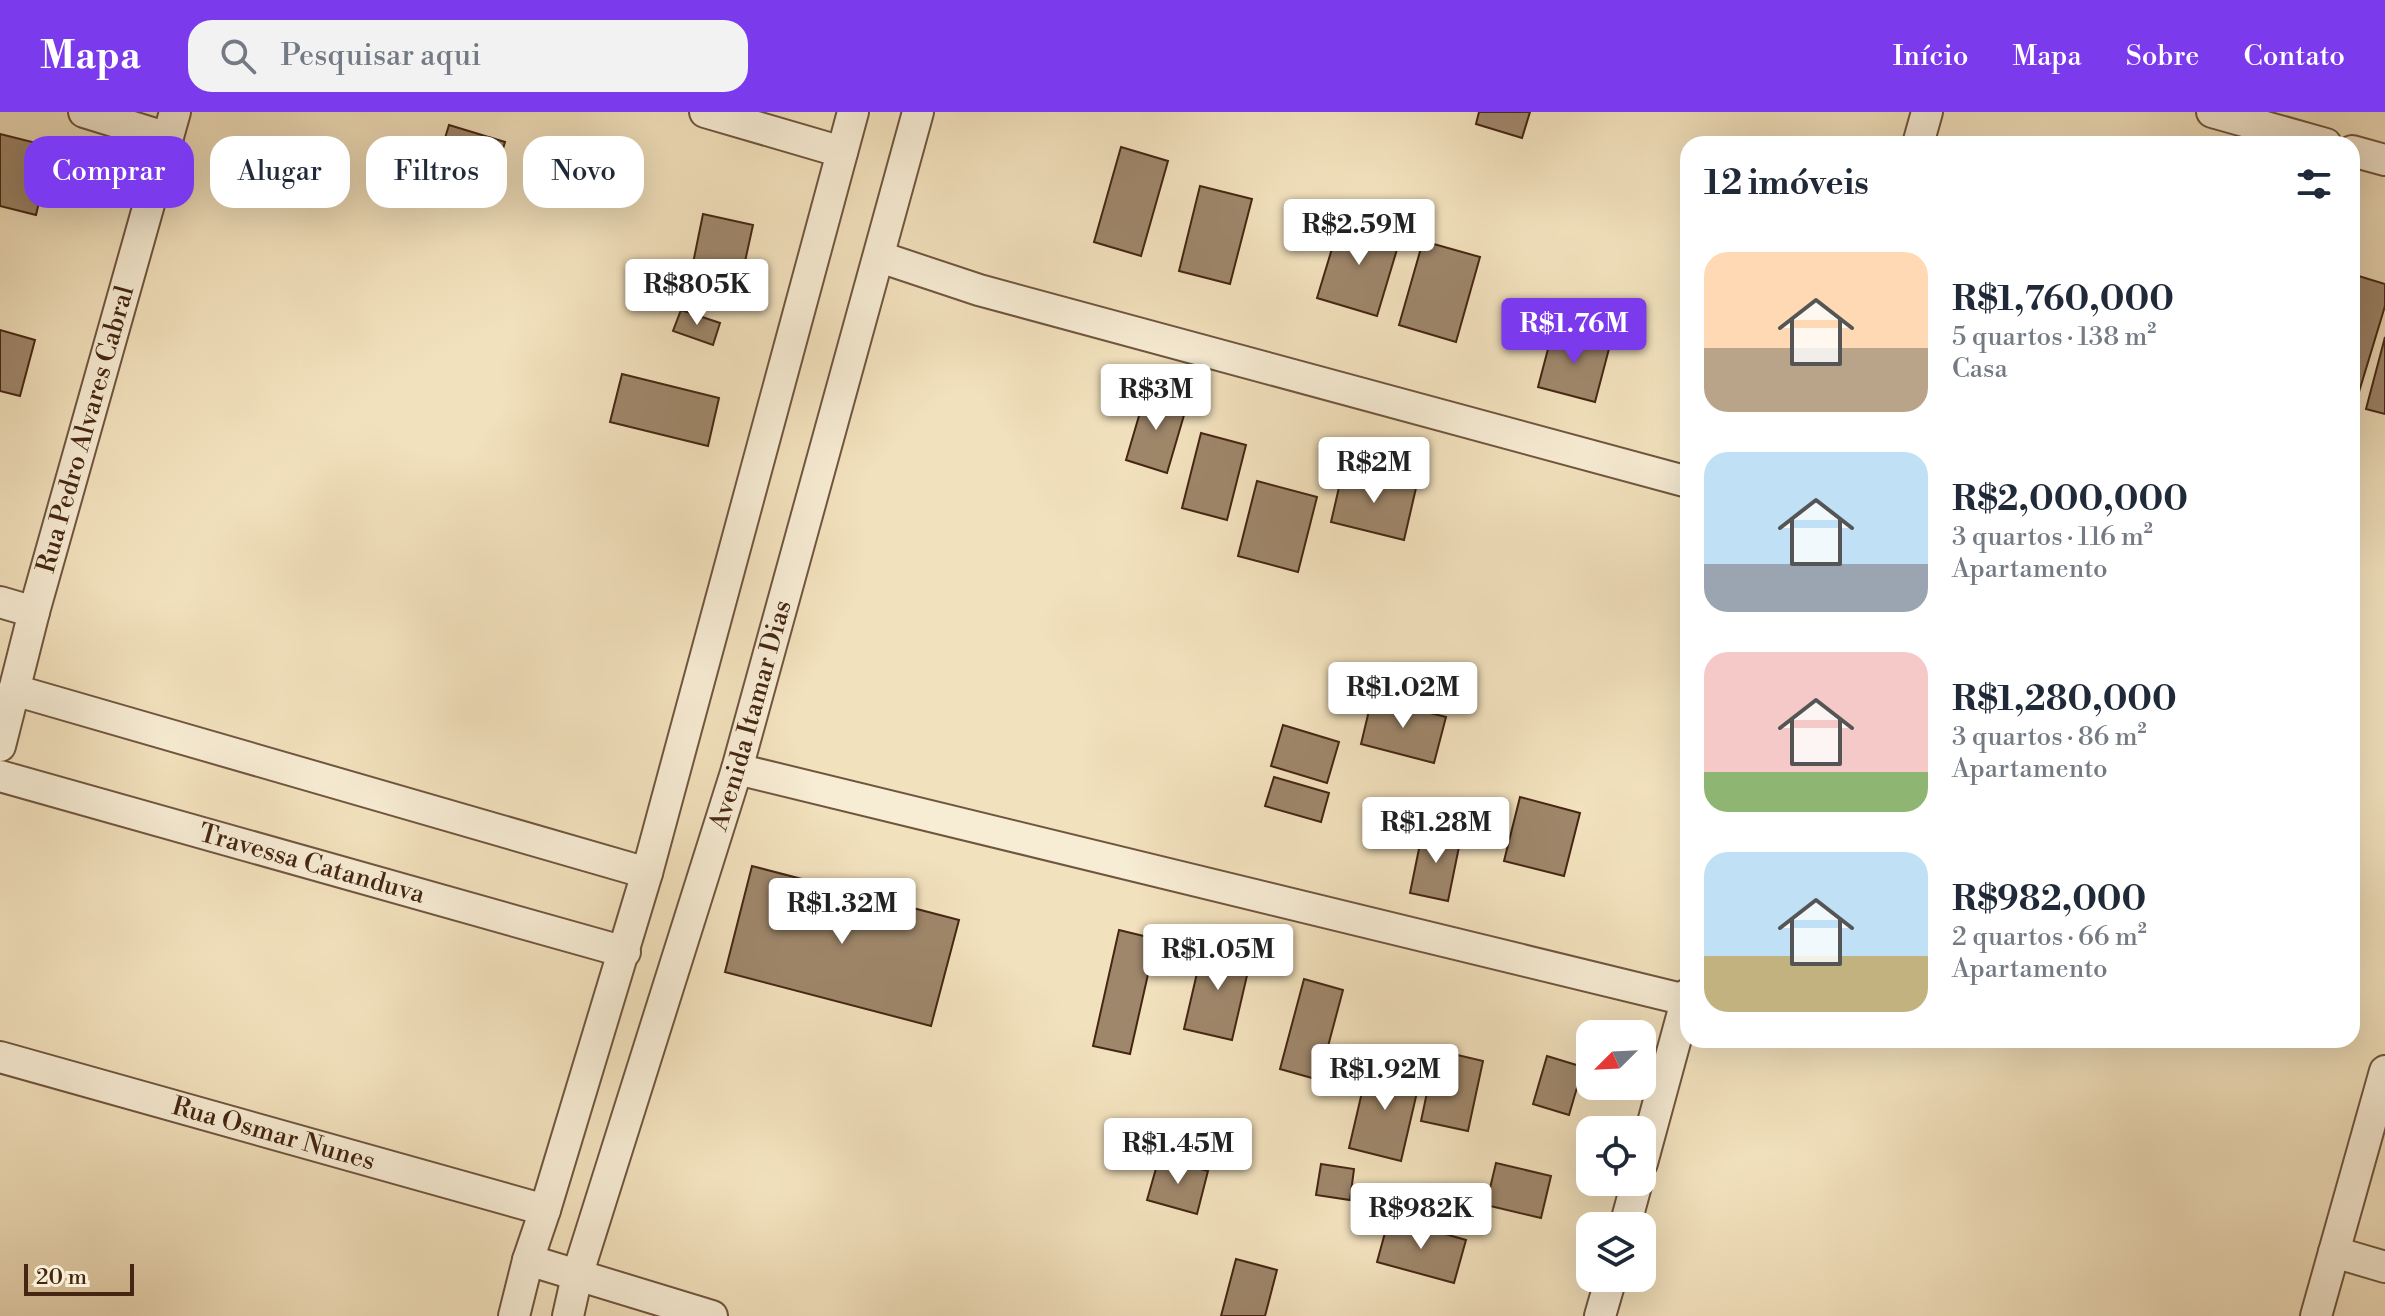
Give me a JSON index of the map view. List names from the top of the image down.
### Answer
{
  "streets": {
    "street": [
      "Rua Pedro Alvares Cabral",
      "Avenida Itamar Dias",
      "Travessa Catanduva",
      "Rua Osmar Nunes"
    ]
  },
  "scale_bar": "20 m",
  "north": "bottom left",
  "page": {
    "header": "Mapa",
    "search": "Pesquisar aqui",
    "nav": [
      "Início",
      "Mapa",
      "Sobre",
      "Contato"
    ],
    "chip": [
      "Comprar",
      "Alugar",
      "Filtros",
      "Novo"
    ],
    "heading": "12 imóveis",
    "price": [
      "R$2.59M",
      "R$805K",
      "R$1.76M",
      "R$3M",
      "R$2M",
      "R$1.02M",
      "R$1.28M",
      "R$1.32M",
      "R$1.05M",
      "R$1.92M",
      "R$1.45M",
      "R$982K"
    ],
    "list": [
      {
        "name": "R$1,760,000",
        "note": "5 quartos · 138 m² · Casa"
      },
      {
        "name": "R$2,000,000",
        "note": "3 quartos · 116 m² · Apartamento"
      },
      {
        "name": "R$1,280,000",
        "note": "3 quartos · 86 m² · Apartamento"
      },
      {
        "name": "R$982,000",
        "note": "2 quartos · 66 m² · Apartamento"
      }
    ],
    "scale": "20 m"
  }
}
